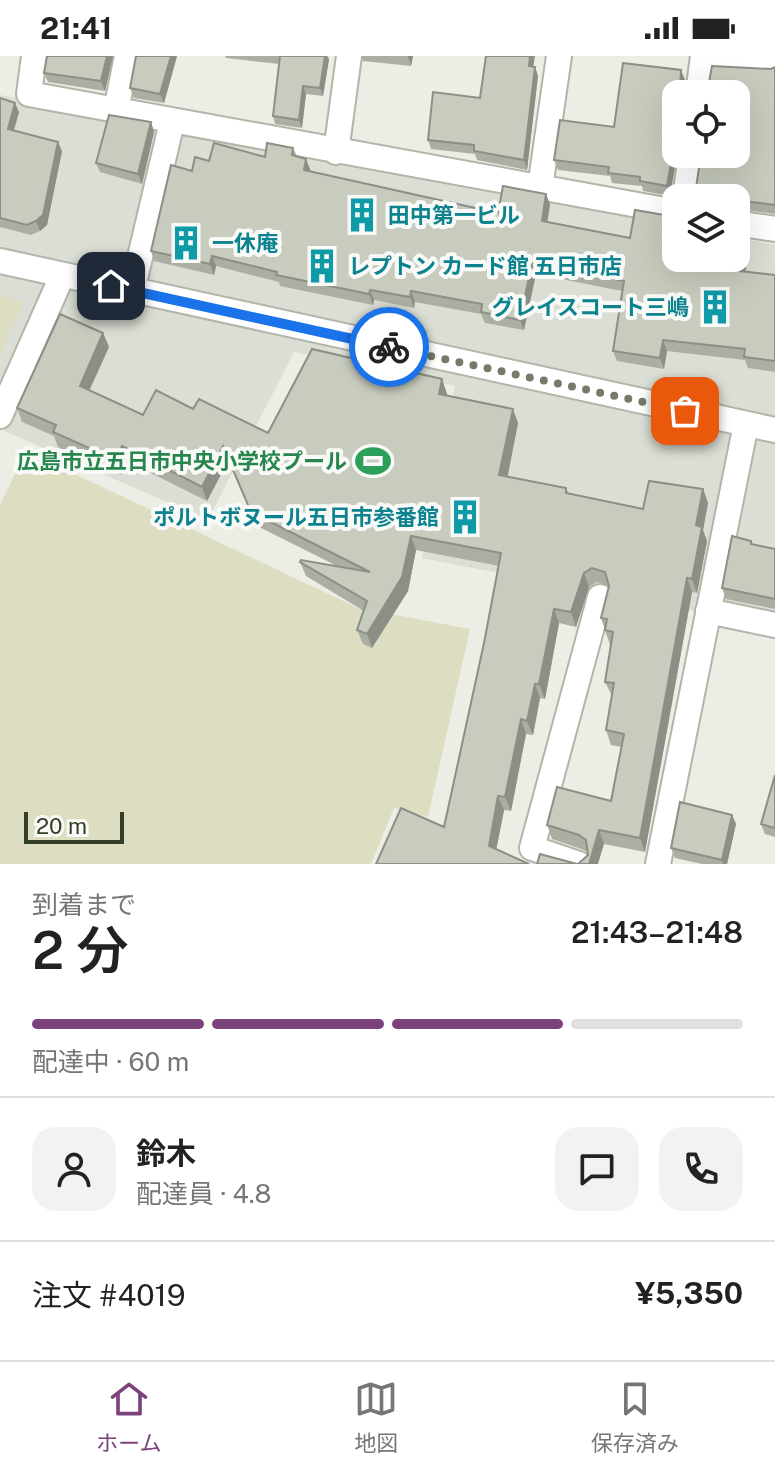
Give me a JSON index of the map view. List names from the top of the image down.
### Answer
{
  "places": {
    "building": [
      "田中第一ビル",
      "一休庵",
      "レプトン カード館 五日市店",
      "グレイスコート三嶋",
      "ポルトボヌール五日市参番館"
    ],
    "sports": ["広島市立五日市中央小学校プール"]
  },
  "scale_bar": "20 m",
  "page": {
    "status": "21:41",
    "scale": "20 m",
    "heading": ["2 分", "到着まで", "21:43–21:48"],
    "panel": [
      "鈴木",
      "配達員 · 4.8",
      "注文 #4019",
      "¥5,350"
    ],
    "bar": "配達中 · 60 m",
    "tabs": ["ホーム", "地図", "保存済み"]
  }
}
